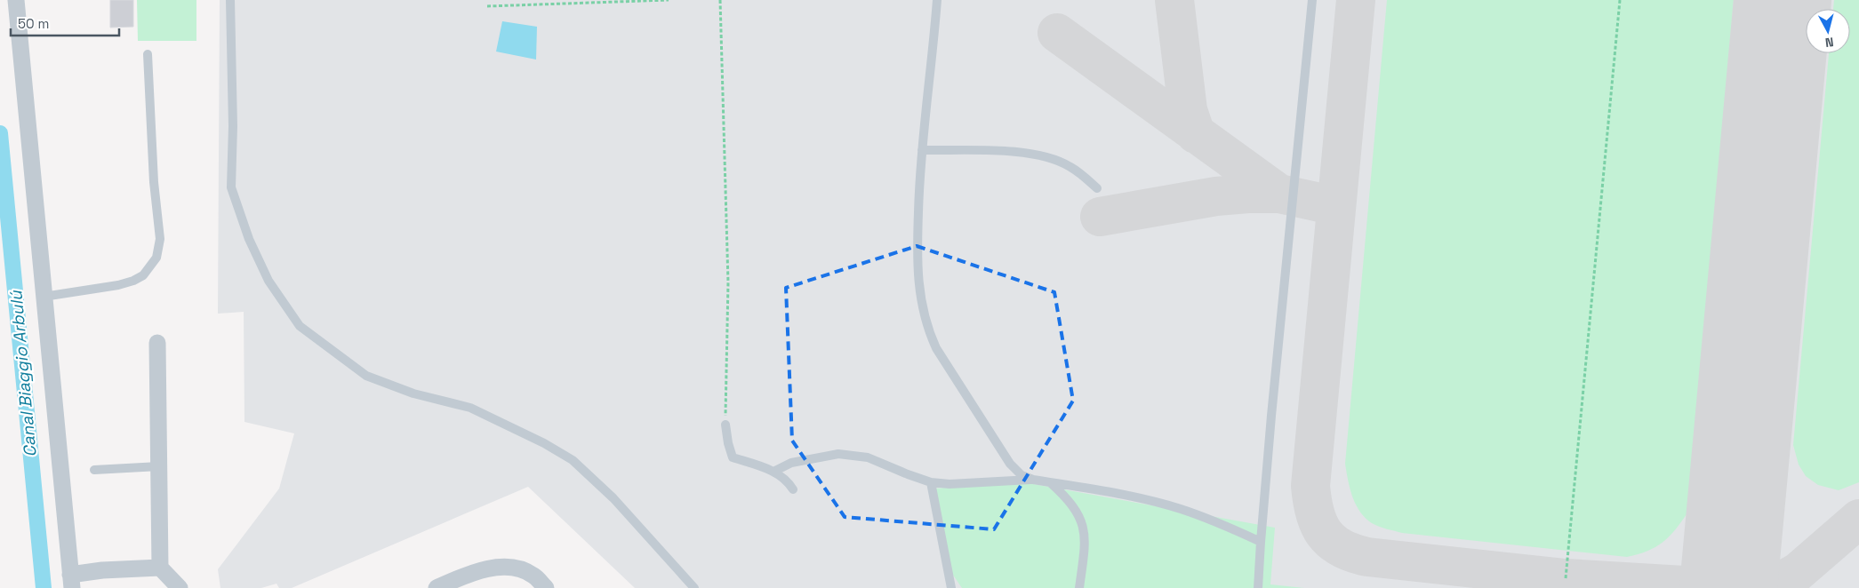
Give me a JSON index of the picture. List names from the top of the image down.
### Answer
{
  "water": ["Canal Biaggio Arbulú"],
  "scale_bar": "50 m",
  "north": "bottom"
}
